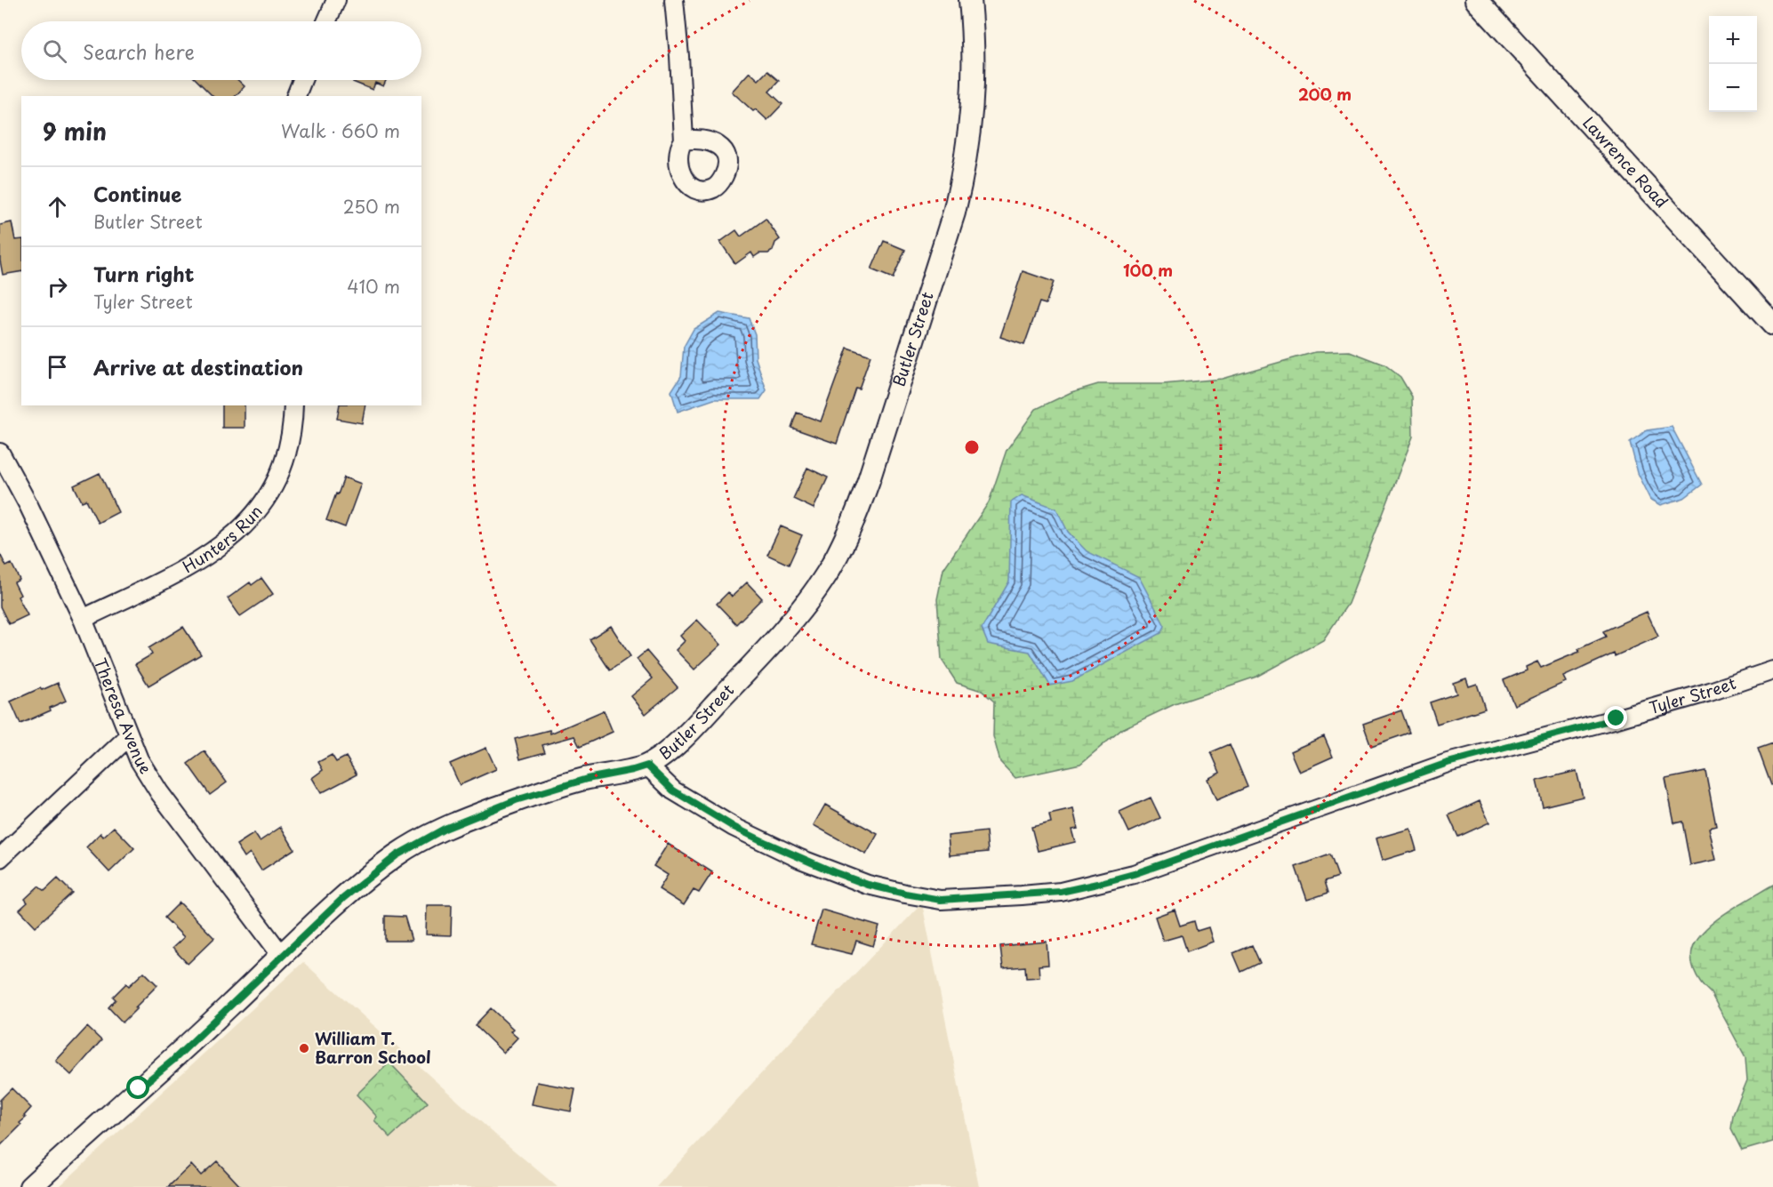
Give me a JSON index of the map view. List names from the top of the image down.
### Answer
{
  "streets": {
    "street": [
      "Lawrence Road",
      "Butler Street",
      "Hunters Run",
      "Tyler Street",
      "Theresa Avenue"
    ]
  },
  "crossings": [
    ["Butler Street", "Tyler Street"],
    ["Butler Street", "Theresa Avenue"],
    ["Hunters Run", "Theresa Avenue"]
  ],
  "places": ["William T. Barron School"],
  "page": {
    "map_buttons": ["+", "−"],
    "search": "Search here",
    "heading": ["9 min", "Walk · 660 m"],
    "list": [
      ["Continue", "Butler Street", "250 m"],
      ["Turn right", "Tyler Street", "410 m"],
      "Arrive at destination"
    ]
  },
  "rings": ["200 m", "100 m"]
}
